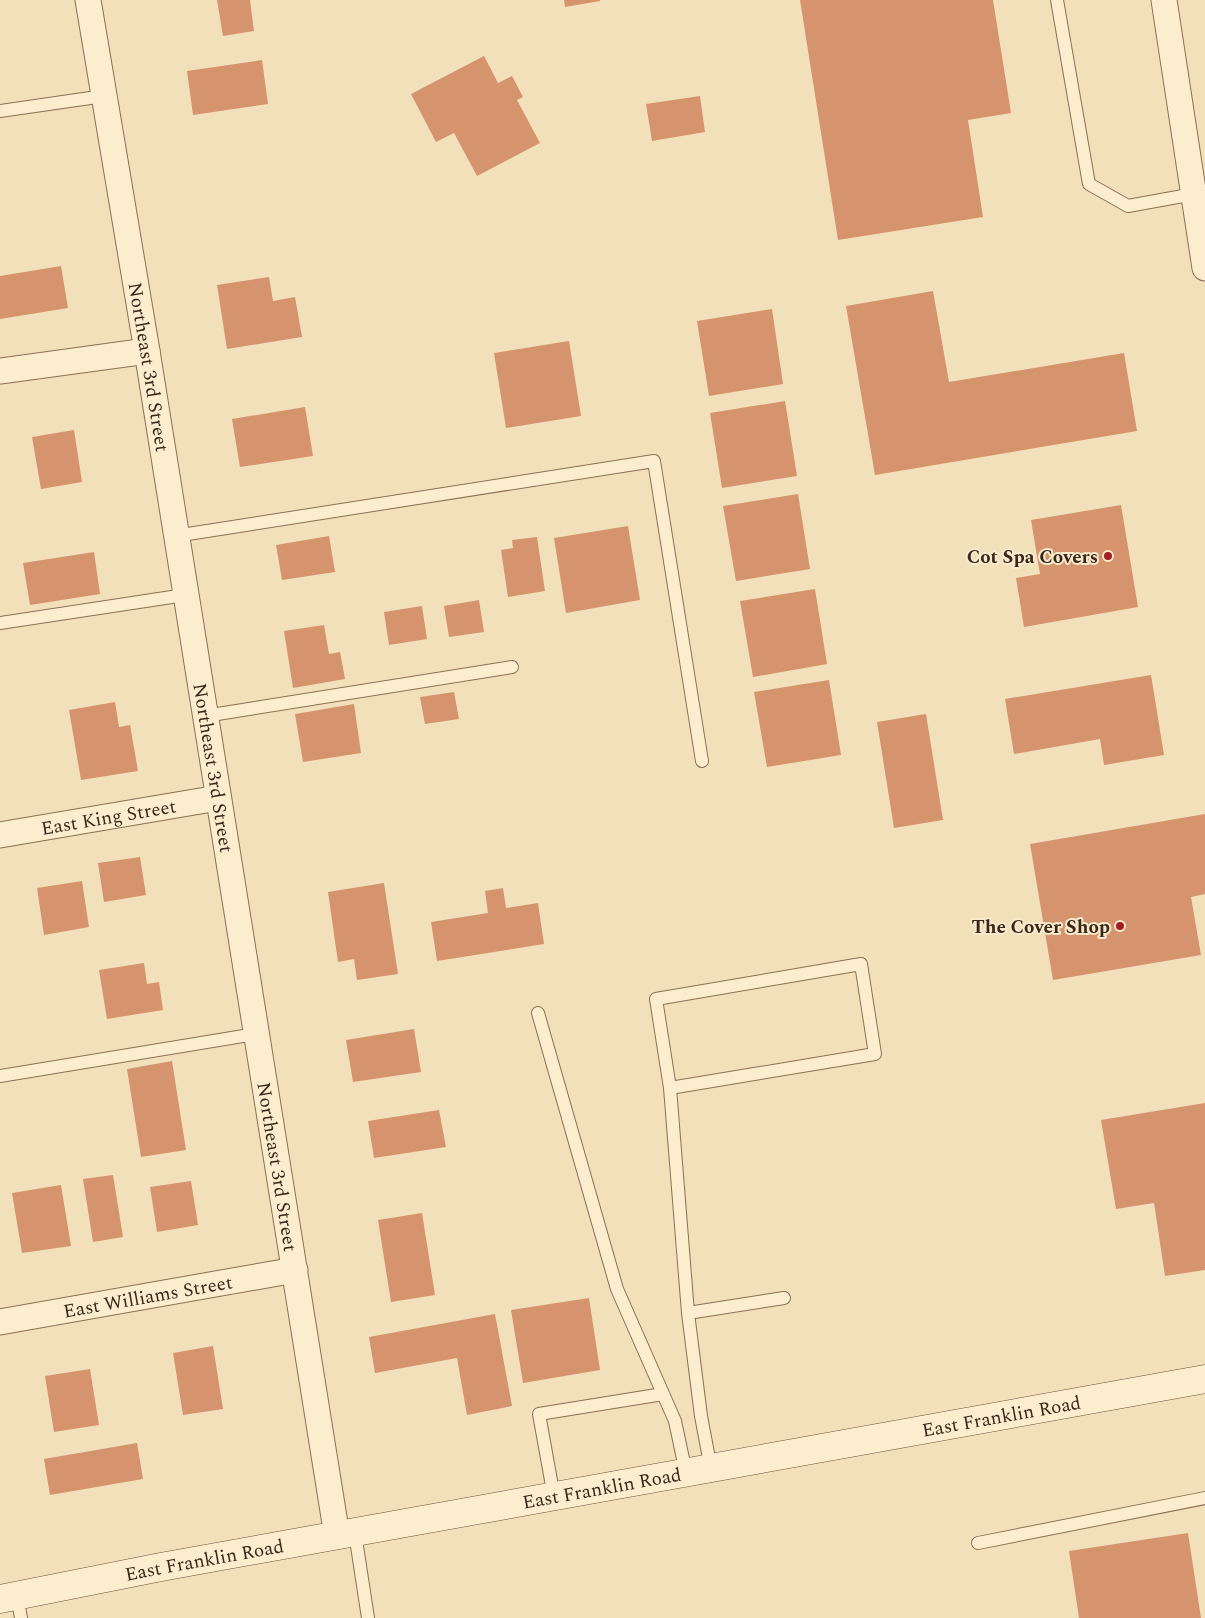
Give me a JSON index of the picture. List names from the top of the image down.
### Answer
{
  "streets": {
    "main road": ["East Franklin Road"],
    "street": ["Northeast 3rd Street", "East King Street", "East Williams Street"]
  },
  "crossings": [
    ["Northeast 3rd Street", "East King Street"],
    ["Northeast 3rd Street", "East Williams Street"],
    ["Northeast 3rd Street", "East Franklin Road"]
  ],
  "places": ["Cot Spa Covers", "The Cover Shop"]
}
